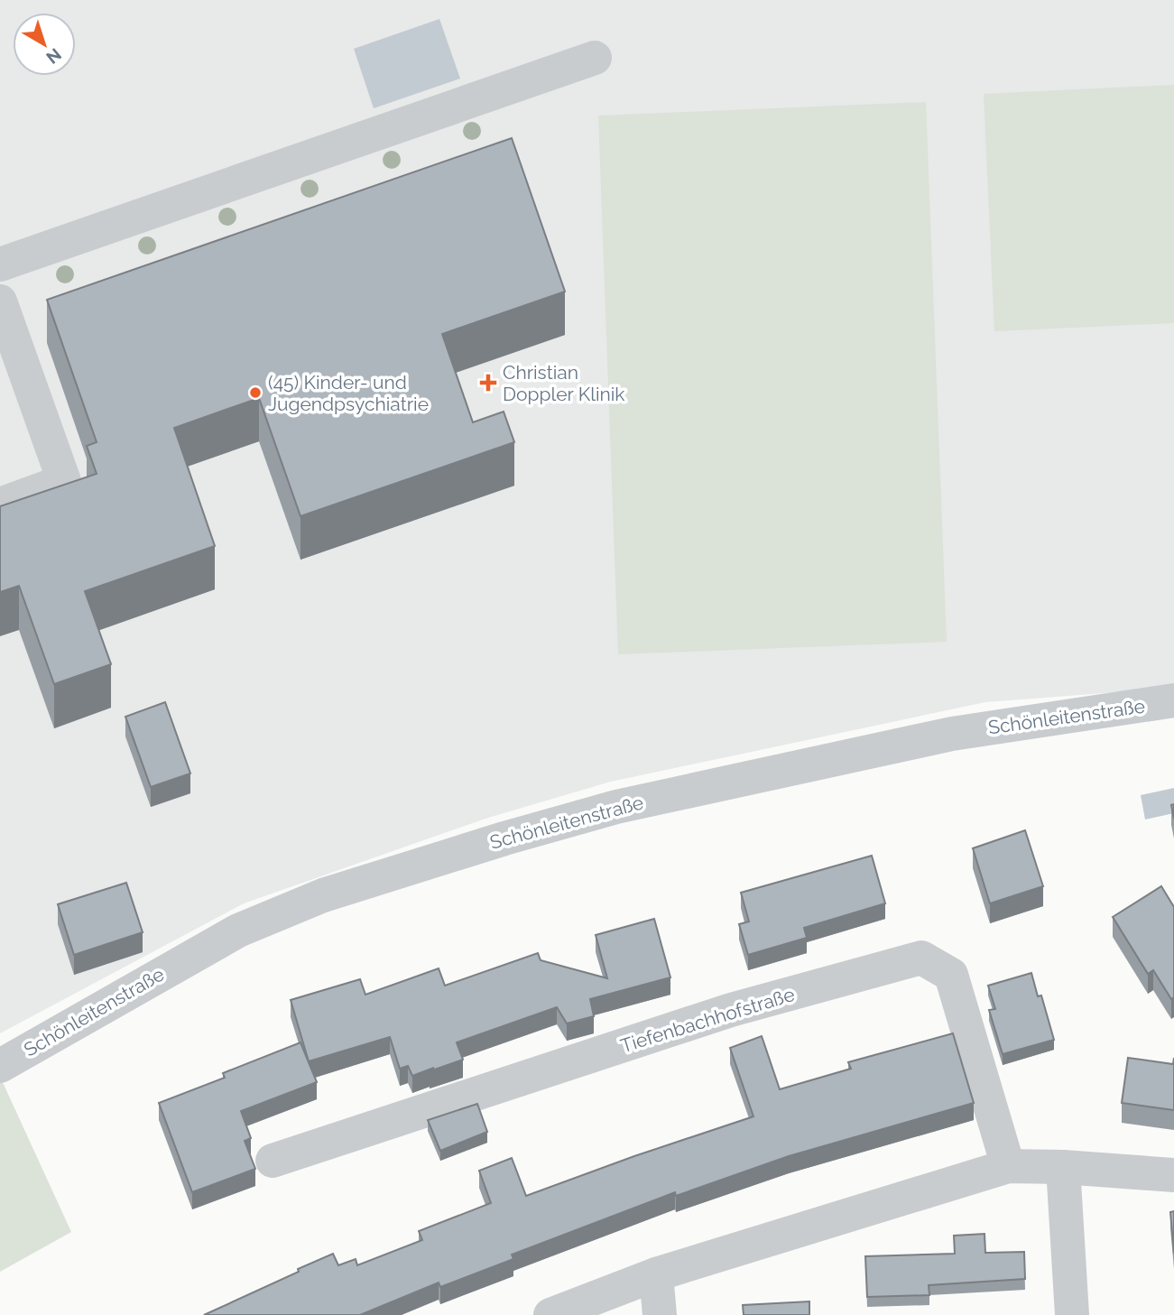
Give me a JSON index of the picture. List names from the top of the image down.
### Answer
{
  "streets": {
    "street": ["Schönleitenstraße", "Tiefenbachhofstraße"]
  },
  "places": {
    "health": ["Christian Doppler Klinik"],
    "other": ["(45) Kinder- und Jugendpsychiatrie"]
  },
  "north": "bottom right"
}
